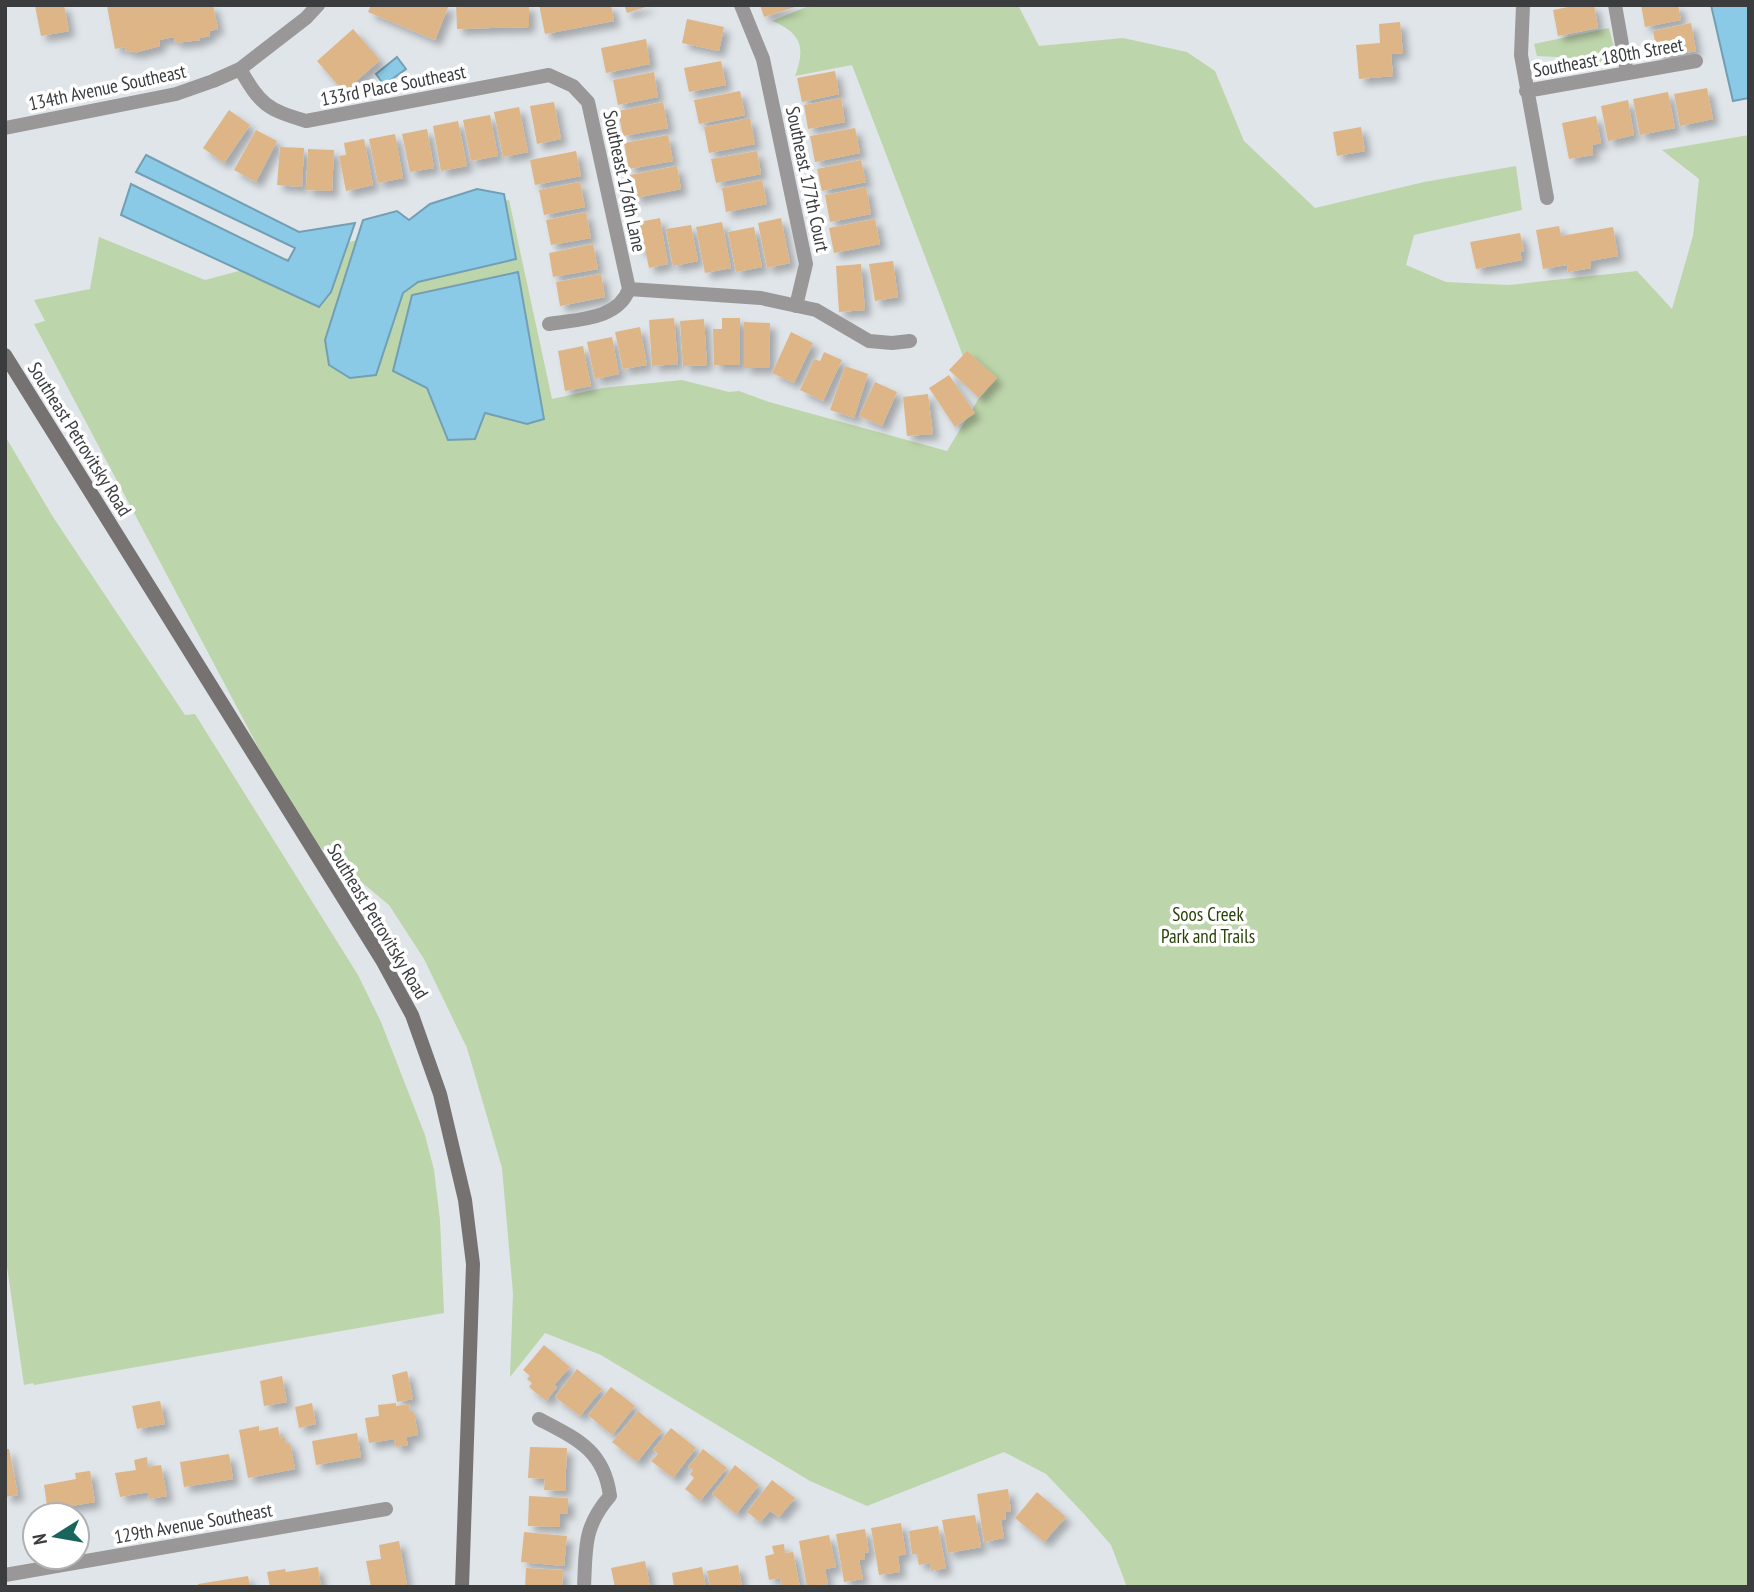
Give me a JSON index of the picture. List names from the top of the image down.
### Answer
{
  "streets": {
    "main road": ["Southeast Petrovitsky Road"],
    "street": [
      "Southeast 180th Street",
      "133rd Place Southeast",
      "134th Avenue Southeast",
      "Southeast 177th Court",
      "Southeast 176th Lane",
      "129th Avenue Southeast"
    ]
  },
  "crossings": [
    ["133rd Place Southeast", "134th Avenue Southeast"],
    ["133rd Place Southeast", "Southeast 176th Lane"]
  ],
  "parks": ["Soos Creek Park and Trails"],
  "north": "left"
}
